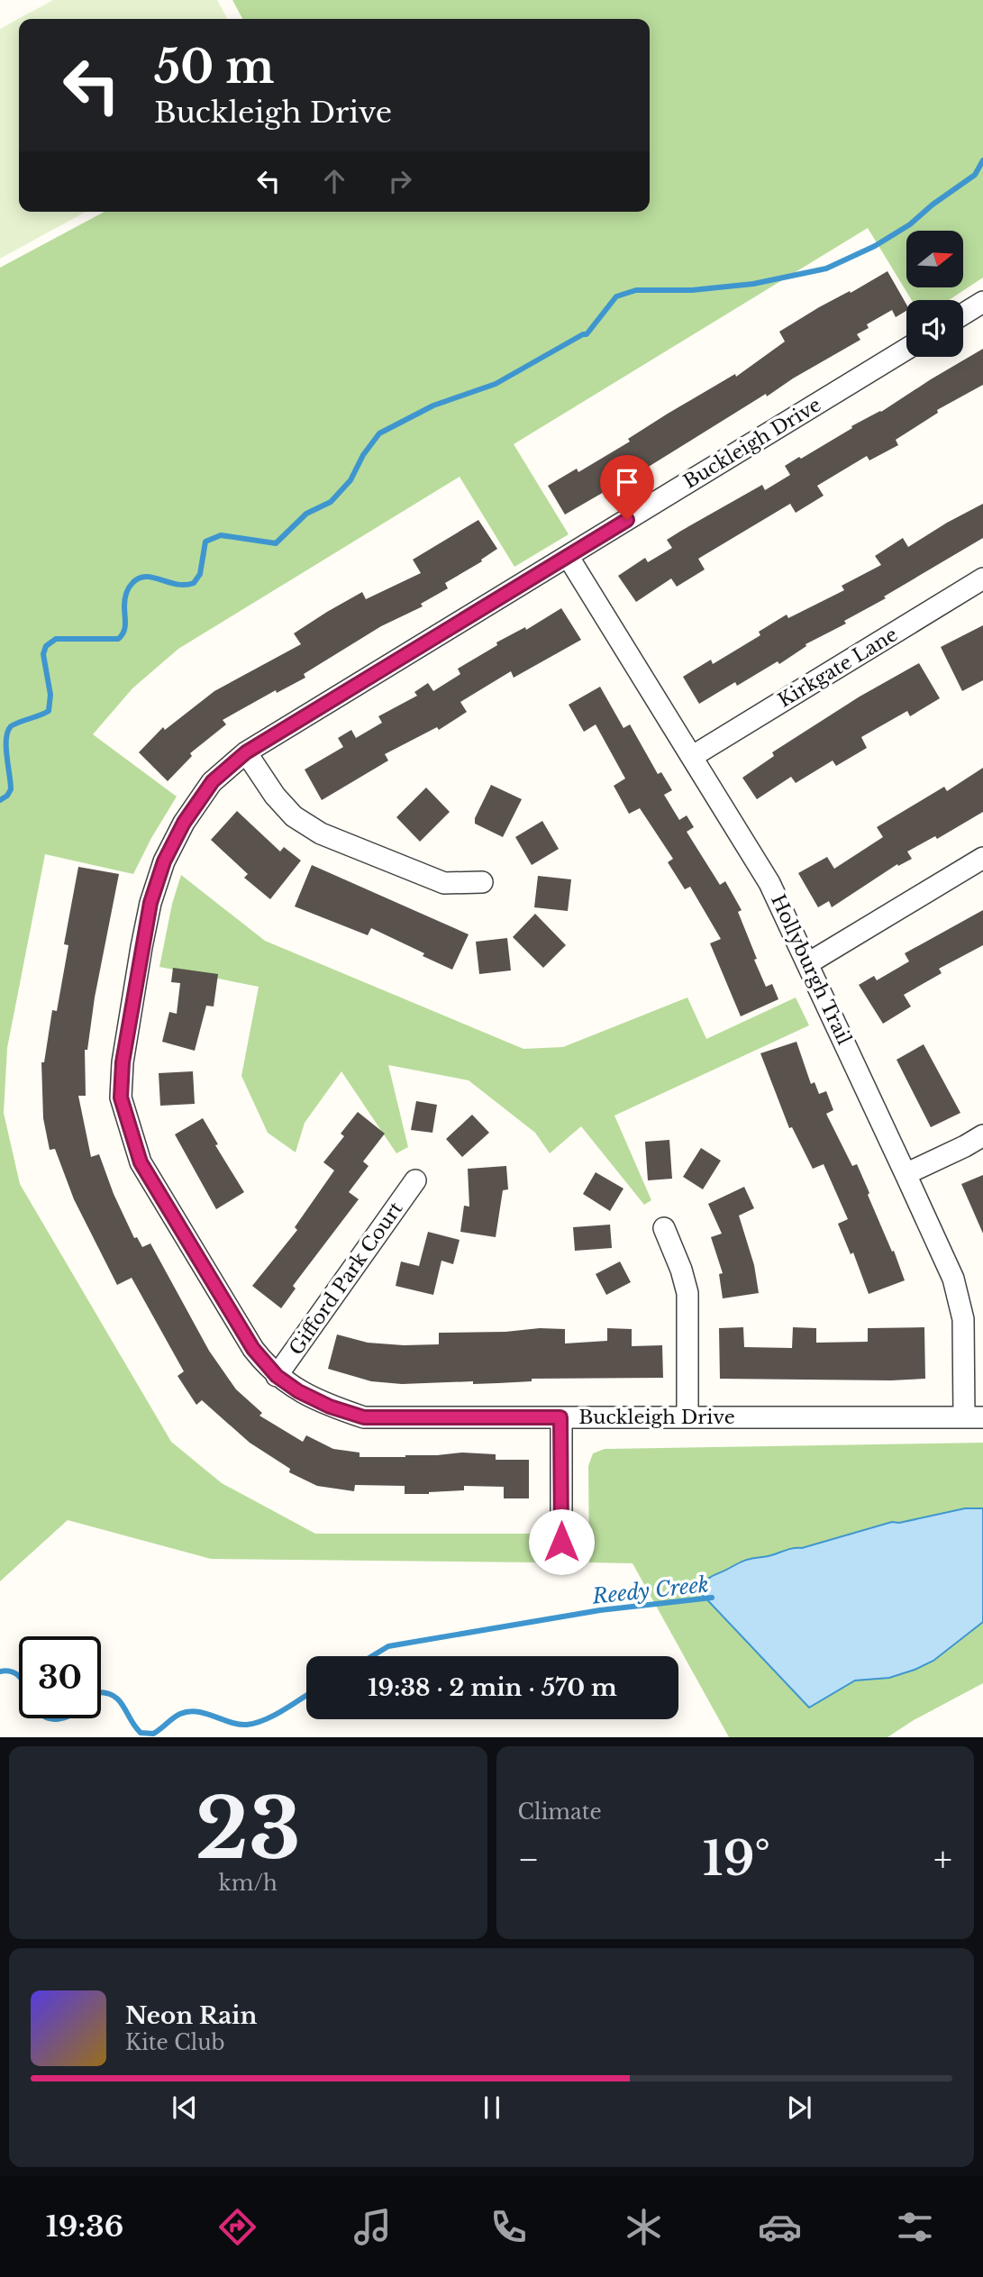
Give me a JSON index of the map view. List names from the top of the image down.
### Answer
{
  "streets": {
    "street": [
      "Buckleigh Drive",
      "Kirkgate Lane",
      "Hollyburgh Trail",
      "Gifford Park Court"
    ]
  },
  "crossings": [
    ["Buckleigh Drive", "Hollyburgh Trail"],
    ["Buckleigh Drive", "Gifford Park Court"],
    ["Kirkgate Lane", "Hollyburgh Trail"]
  ],
  "water": ["Reedy Creek"],
  "north": "right",
  "page": {
    "turn": ["50 m", "Buckleigh Drive"],
    "limit": "30",
    "trip": "19:38 · 2 min · 570 m",
    "tile": [
      ["23", "km/h"],
      "Climate"
    ],
    "heat": ["−", "19°", "+"],
    "song": ["Neon Rain", "Kite Club"],
    "tabs": "19:36"
  }
}
